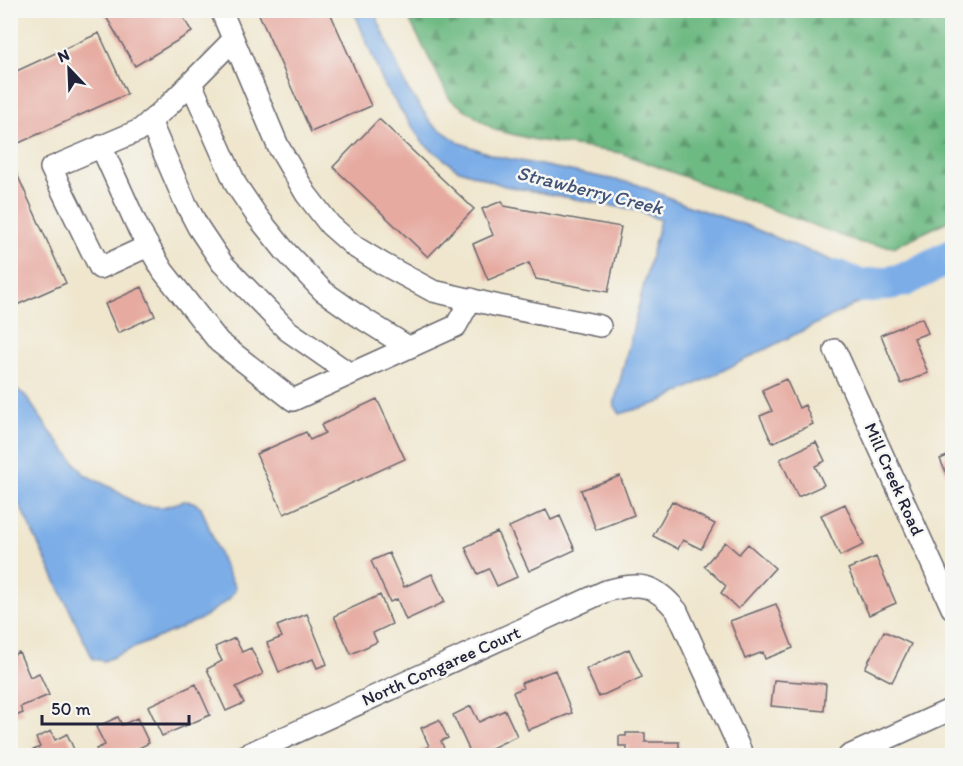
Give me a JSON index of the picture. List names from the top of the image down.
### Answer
{
  "streets": {
    "street": ["Mill Creek Road", "North Congaree Court"]
  },
  "water": ["Strawberry Creek"],
  "scale_bar": "50 m",
  "north": "top left"
}
